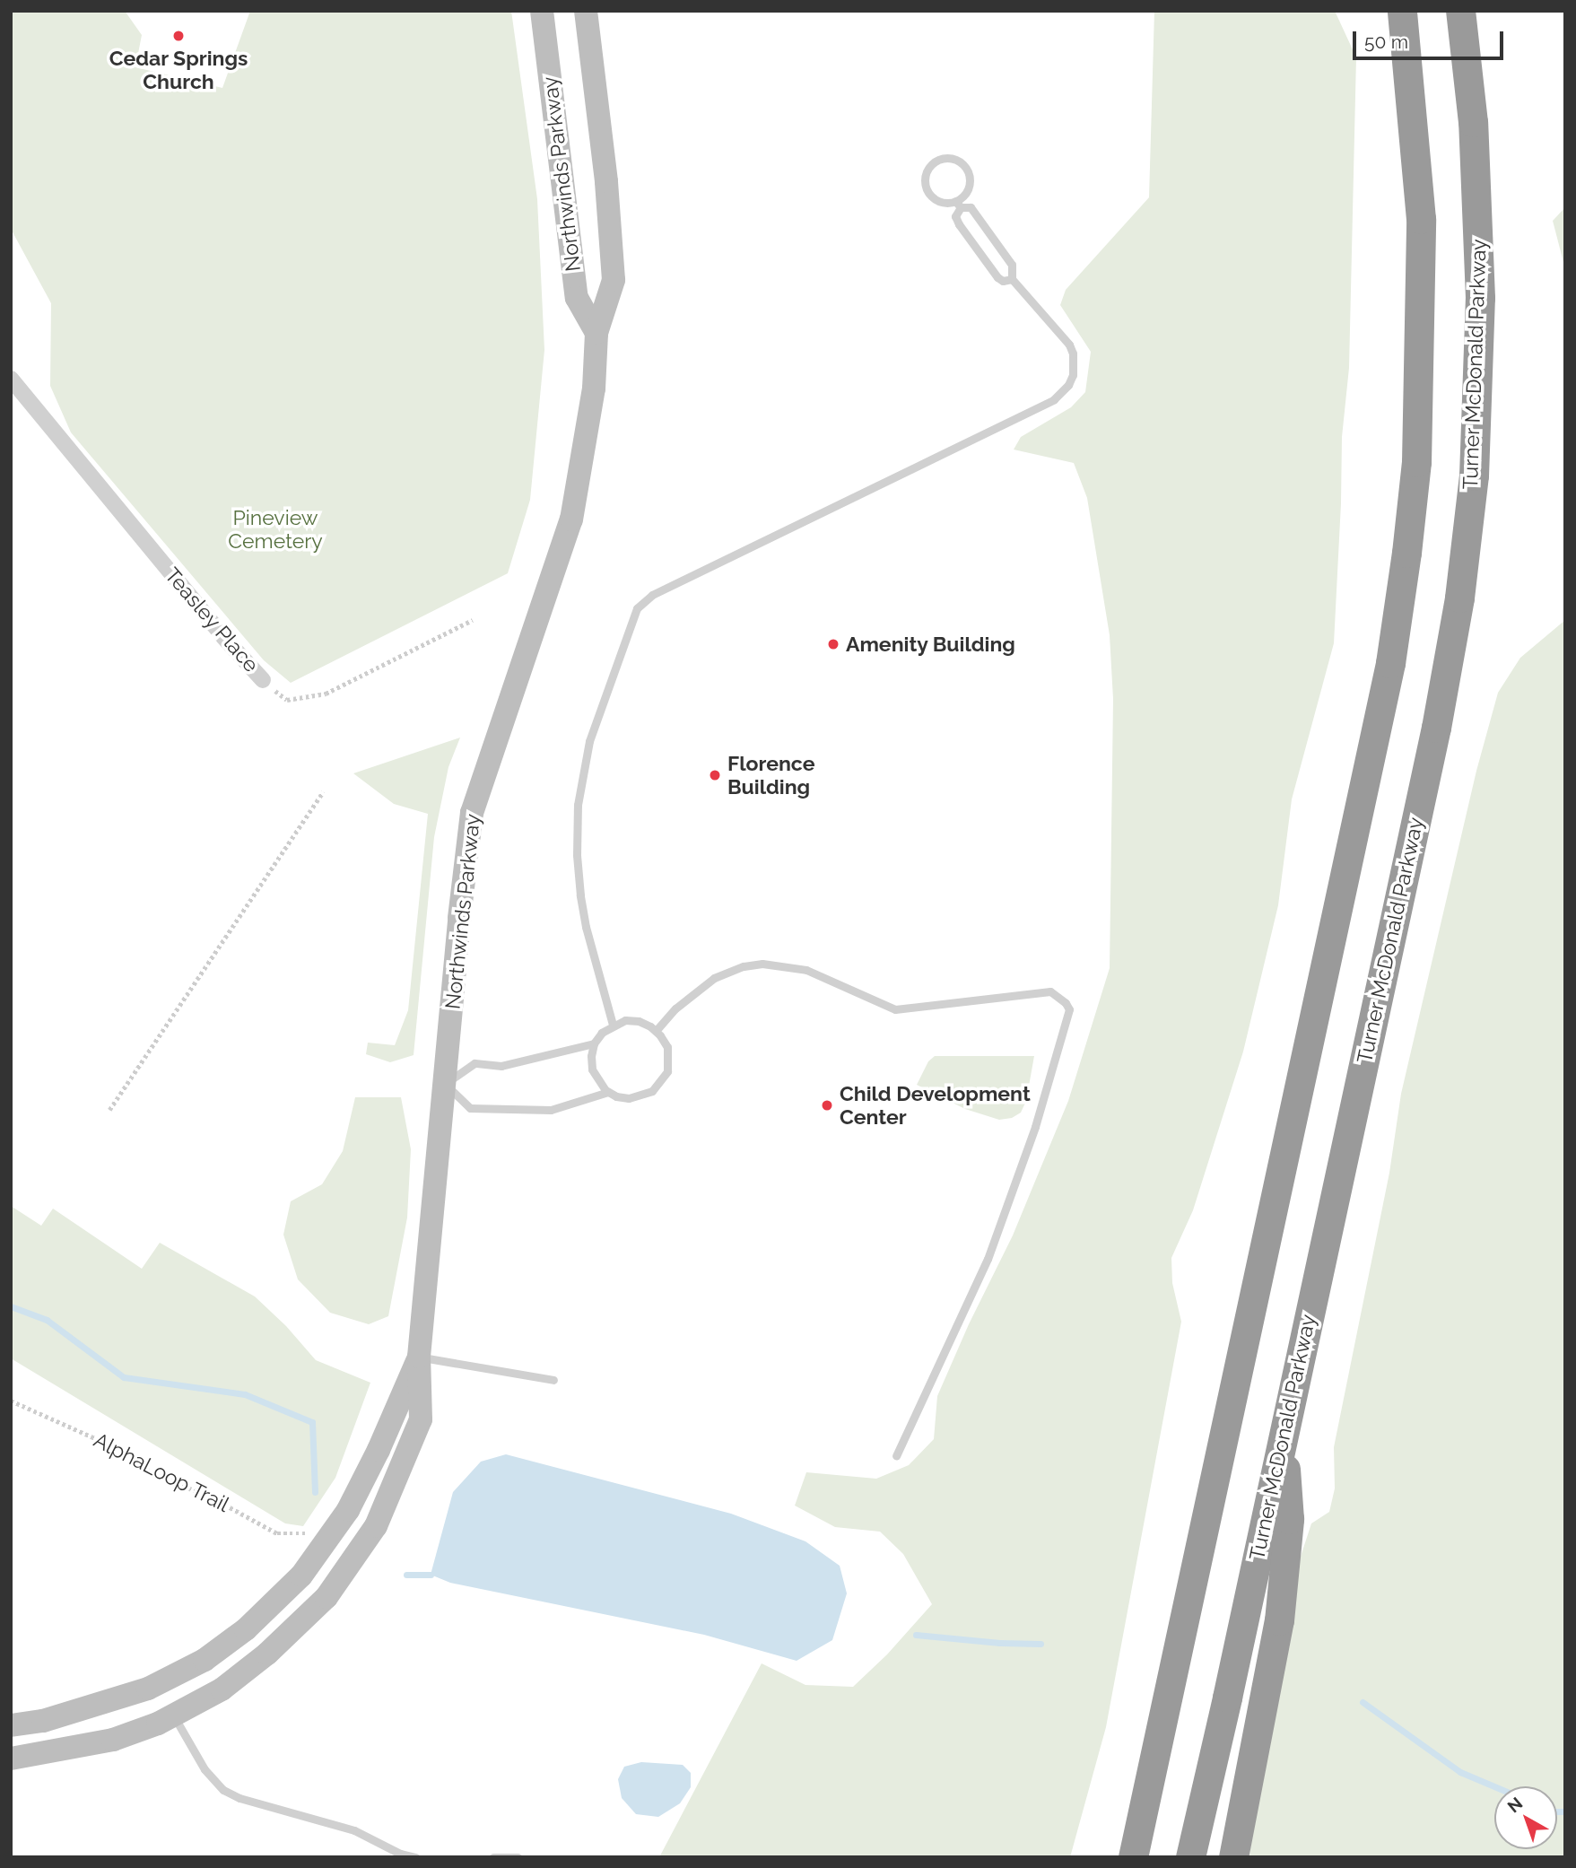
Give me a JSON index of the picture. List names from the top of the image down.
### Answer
{
  "streets": {
    "highway": ["Turner McDonald Parkway"],
    "street": ["Northwinds Parkway", "Teasley Place"],
    "path": ["AlphaLoop Trail"]
  },
  "parks": ["Pineview Cemetery"],
  "places": [
    "Cedar Springs Church",
    "Amenity Building",
    "Florence Building",
    "Child Development Center"
  ],
  "scale_bar": "50 m",
  "north": "top left"
}
